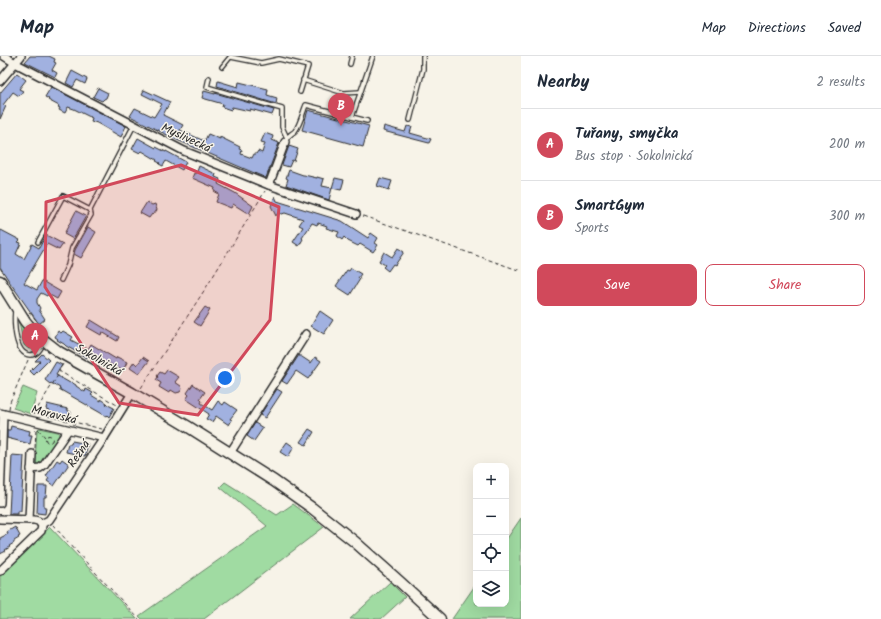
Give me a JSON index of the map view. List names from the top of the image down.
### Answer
{
  "streets": {
    "main road": ["Sokolnická"],
    "street": ["Myslivecká", "Moravská", "Režná"]
  },
  "crossings": [
    ["Sokolnická", "Režná"],
    ["Moravská", "Režná"]
  ],
  "page": {
    "header": "Map",
    "nav": ["Map", "Directions", "Saved"],
    "heading": ["Nearby", "2 results"],
    "pins": ["B", "A"],
    "list": [
      {
        "mark": "A",
        "name": "Tuřany, smyčka",
        "note": "Bus stop · Sokolnická",
        "value": "200 m"
      },
      {
        "mark": "B",
        "name": "SmartGym",
        "note": "Sports",
        "value": "300 m"
      }
    ],
    "buttons": ["Save", "Share"],
    "map_buttons": ["+", "−"]
  }
}
